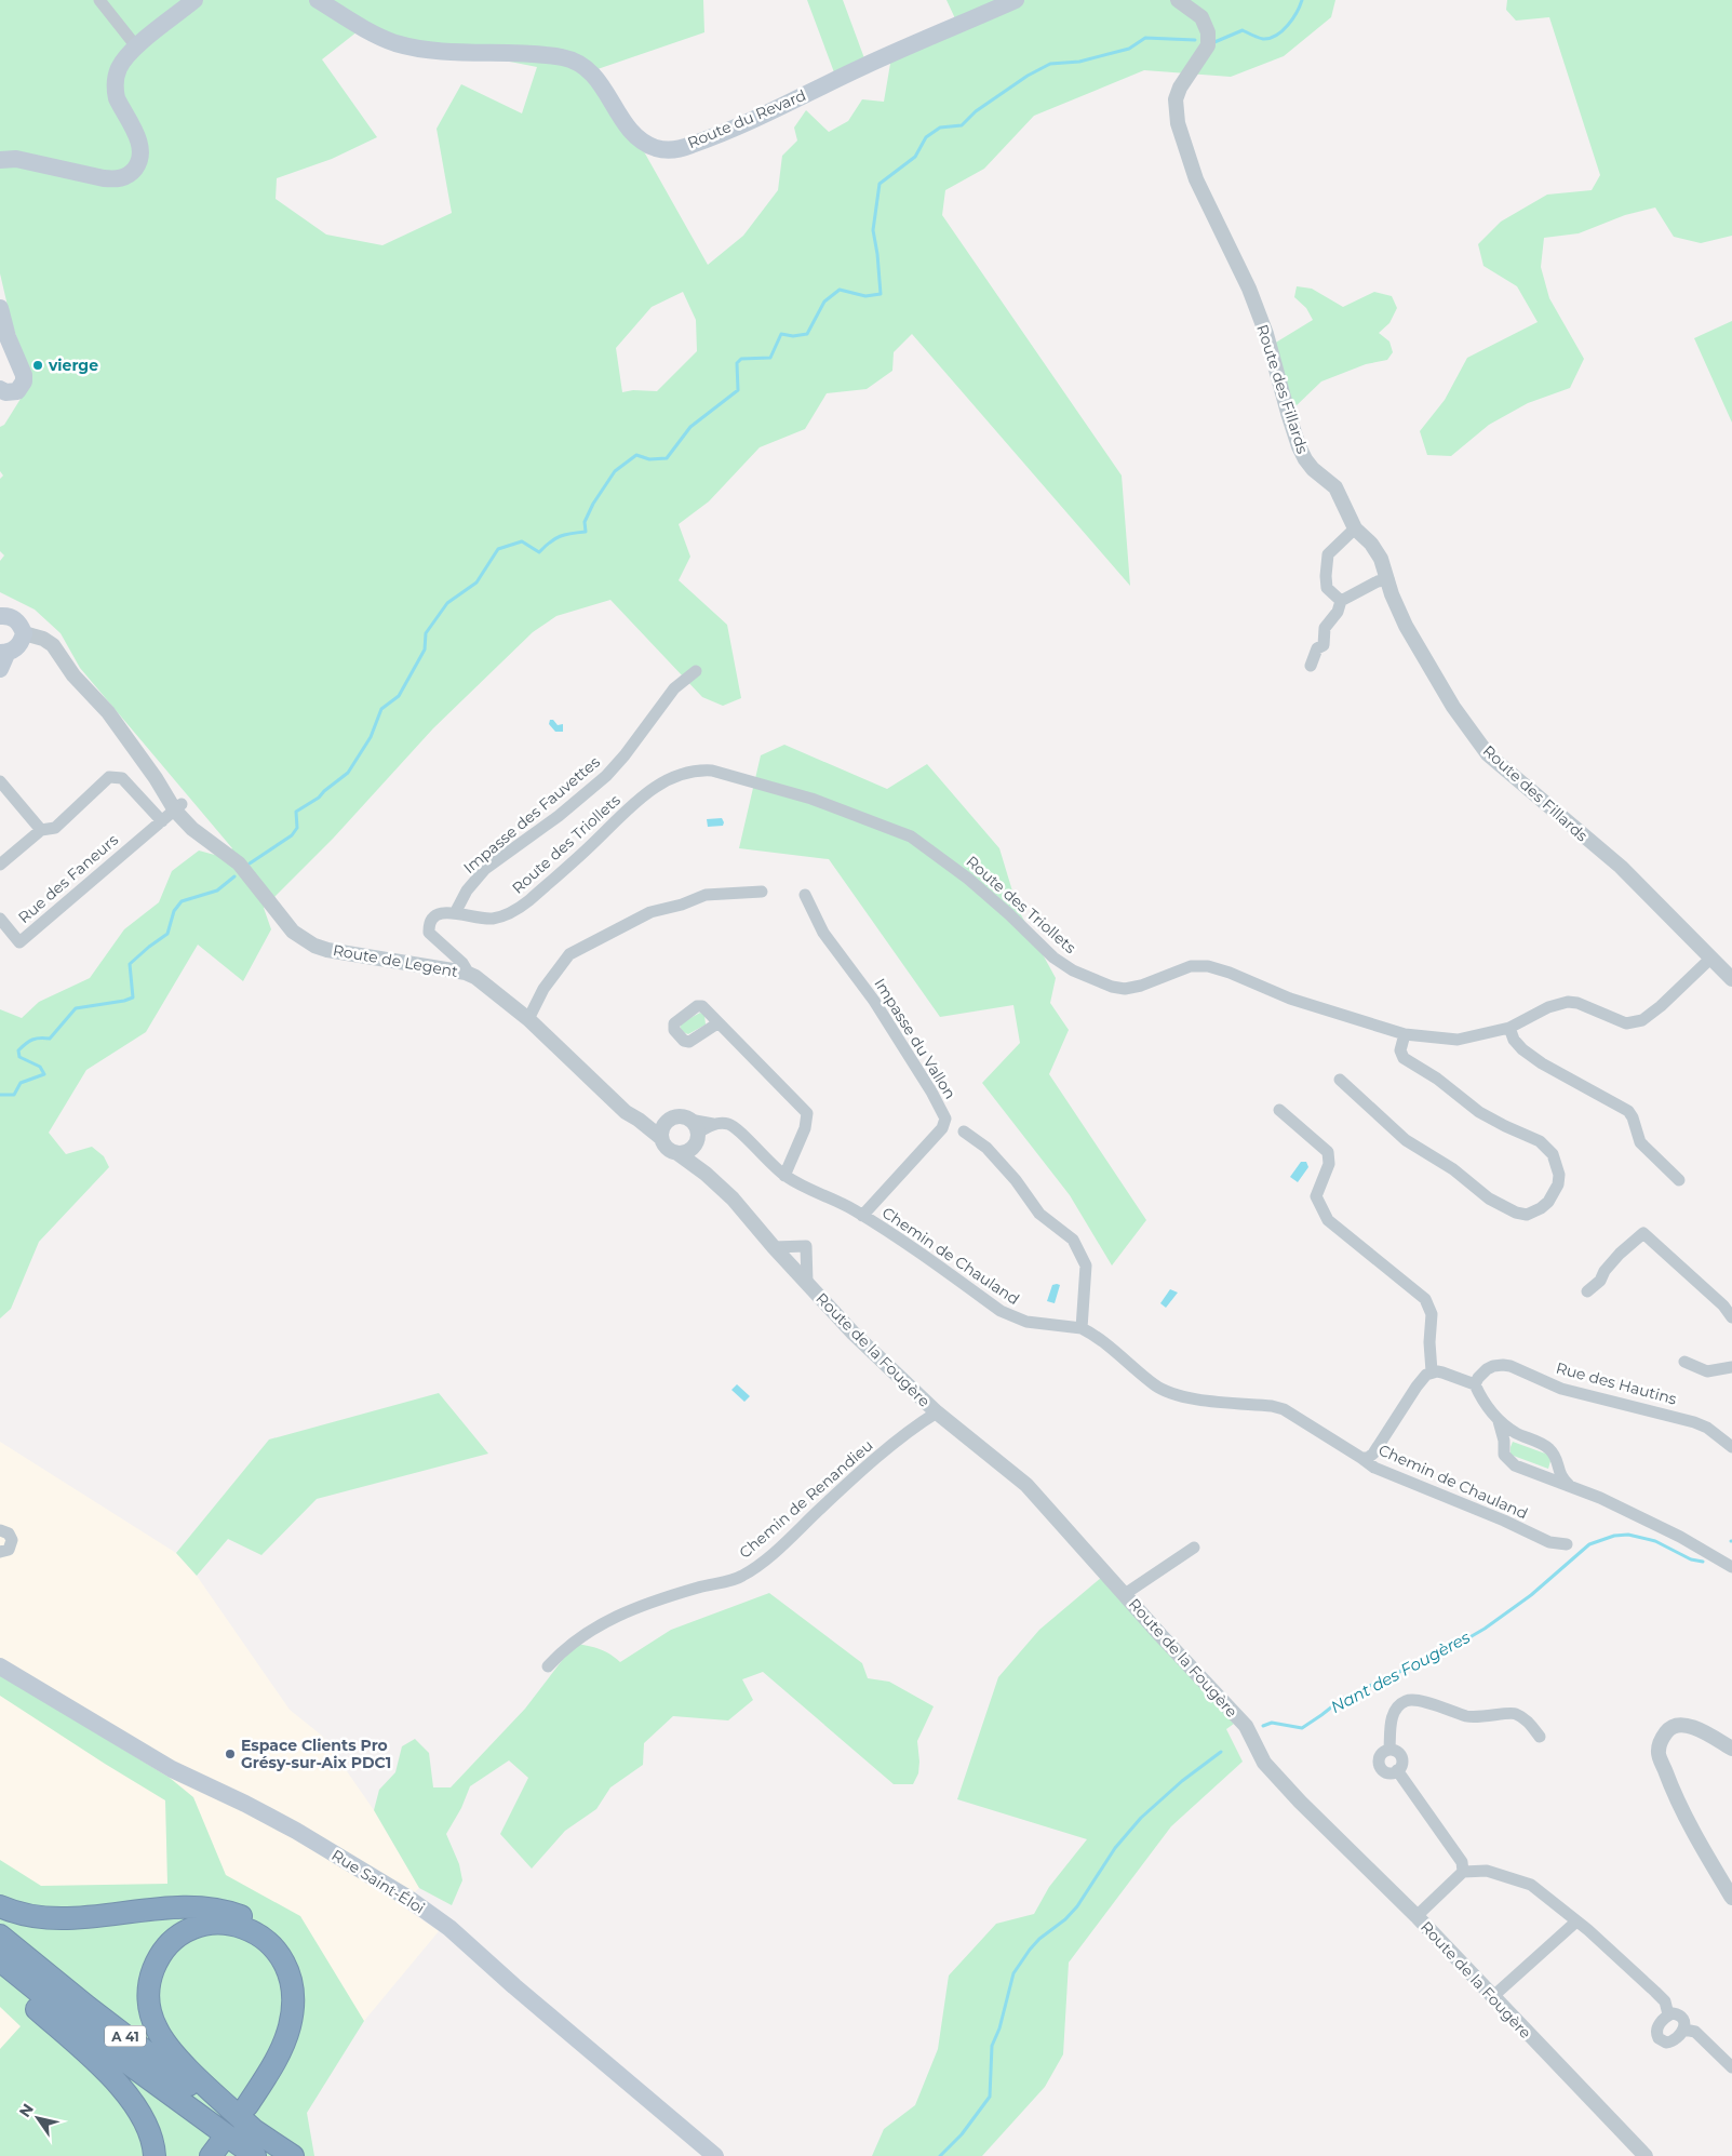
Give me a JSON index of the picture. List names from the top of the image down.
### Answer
{
  "streets": {
    "highway": ["A 41"],
    "main road": ["Route du Revard", "Rue Saint-Éloi"],
    "street": [
      "Route des Fillards",
      "Impasse des Fauvettes",
      "Route des Triollets",
      "Rue des Faneurs",
      "Route de Legent",
      "Impasse du Vallon",
      "Chemin de Chauland",
      "Route de la Fougère",
      "Rue des Hautins",
      "Chemin de Renandieu"
    ]
  },
  "crossings": [
    ["Route des Fillards", "Route des Triollets"],
    ["Impasse des Fauvettes", "Route des Triollets"],
    ["Route des Triollets", "Route de Legent"],
    ["Rue des Faneurs", "Route de Legent"],
    ["Route de Legent", "Chemin de Chauland"],
    ["Route de Legent", "Route de la Fougère"],
    ["Impasse du Vallon", "Chemin de Chauland"],
    ["Chemin de Chauland", "Route de la Fougère"],
    ["Route de la Fougère", "Chemin de Renandieu"]
  ],
  "water": ["Nant des Fougères"],
  "places": ["vierge", "Espace Clients Pro Grésy-sur-Aix PDC1"],
  "north": "top left"
}
